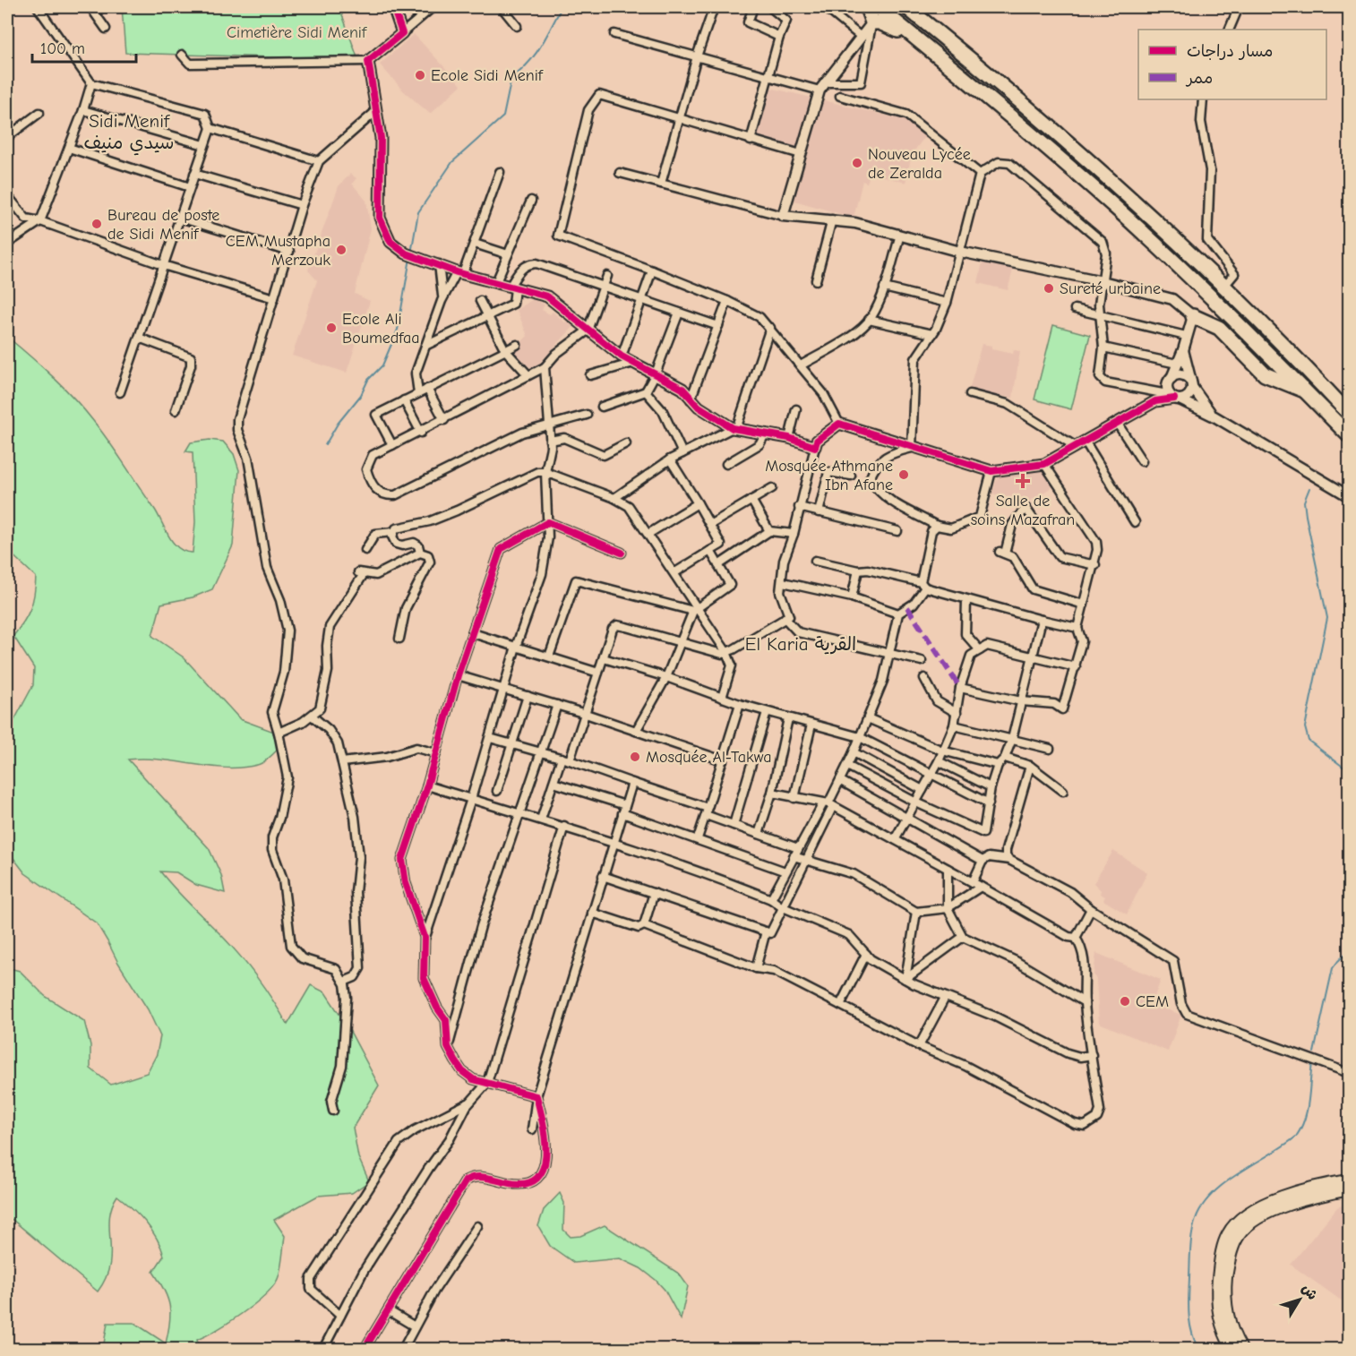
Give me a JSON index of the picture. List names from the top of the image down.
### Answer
{
  "districts": ["Sidi Menif سيدي منيف", "El Karia القرية"],
  "parks": ["Cimetière Sidi Menif"],
  "places": {
    "other": [
      "Ecole Sidi Menif",
      "Nouveau Lycée de Zeralda",
      "Bureau de poste de Sidi Menif",
      "CEM Mustapha Merzouk",
      "Sureté urbaine",
      "Ecole Ali Boumedfaa",
      "Mosquée Athmane Ibn Afane",
      "Mosquée Al-Takwa",
      "CEM"
    ],
    "health": ["Salle de soins Mazafran"]
  },
  "legend": ["مسار دراجات", "ممر"],
  "scale_bar": "100 m",
  "north": "top right"
}
